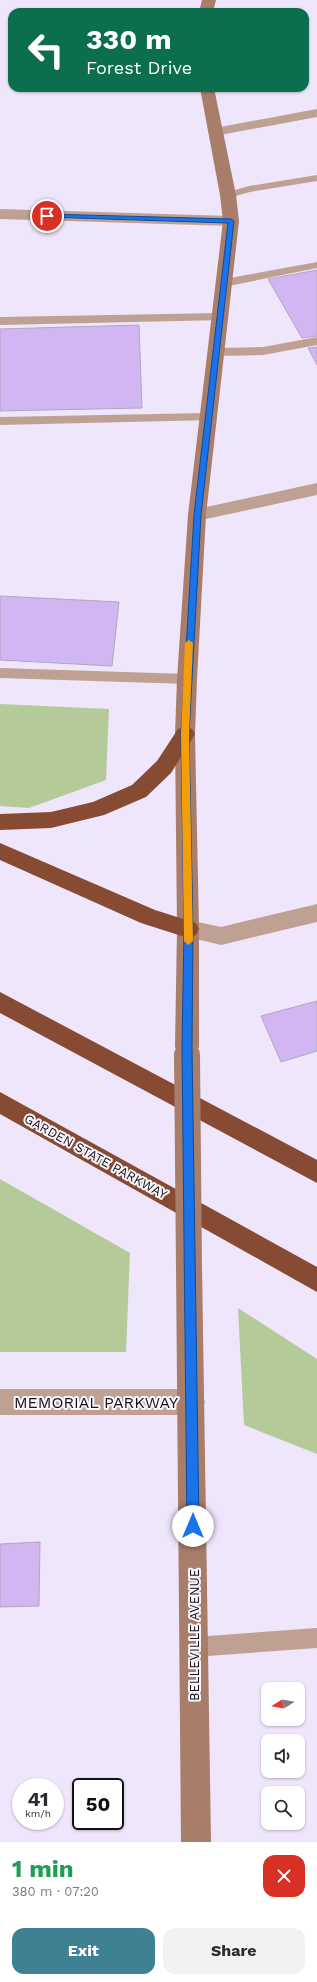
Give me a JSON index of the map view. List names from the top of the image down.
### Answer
{
  "streets": {
    "highway": ["GARDEN STATE PARKWAY"],
    "main road": ["BELLEVILLE AVENUE"],
    "street": ["MEMORIAL PARKWAY"]
  },
  "crossings": [
    ["MEMORIAL PARKWAY", "BELLEVILLE AVENUE"]
  ],
  "north": "left",
  "page": {
    "turn": ["330 m", "Forest Drive"],
    "speed": "41 km/h",
    "limit": "50",
    "heading": ["1 min", "380 m · 07:20"],
    "buttons": ["Exit", "Share"]
  }
}
